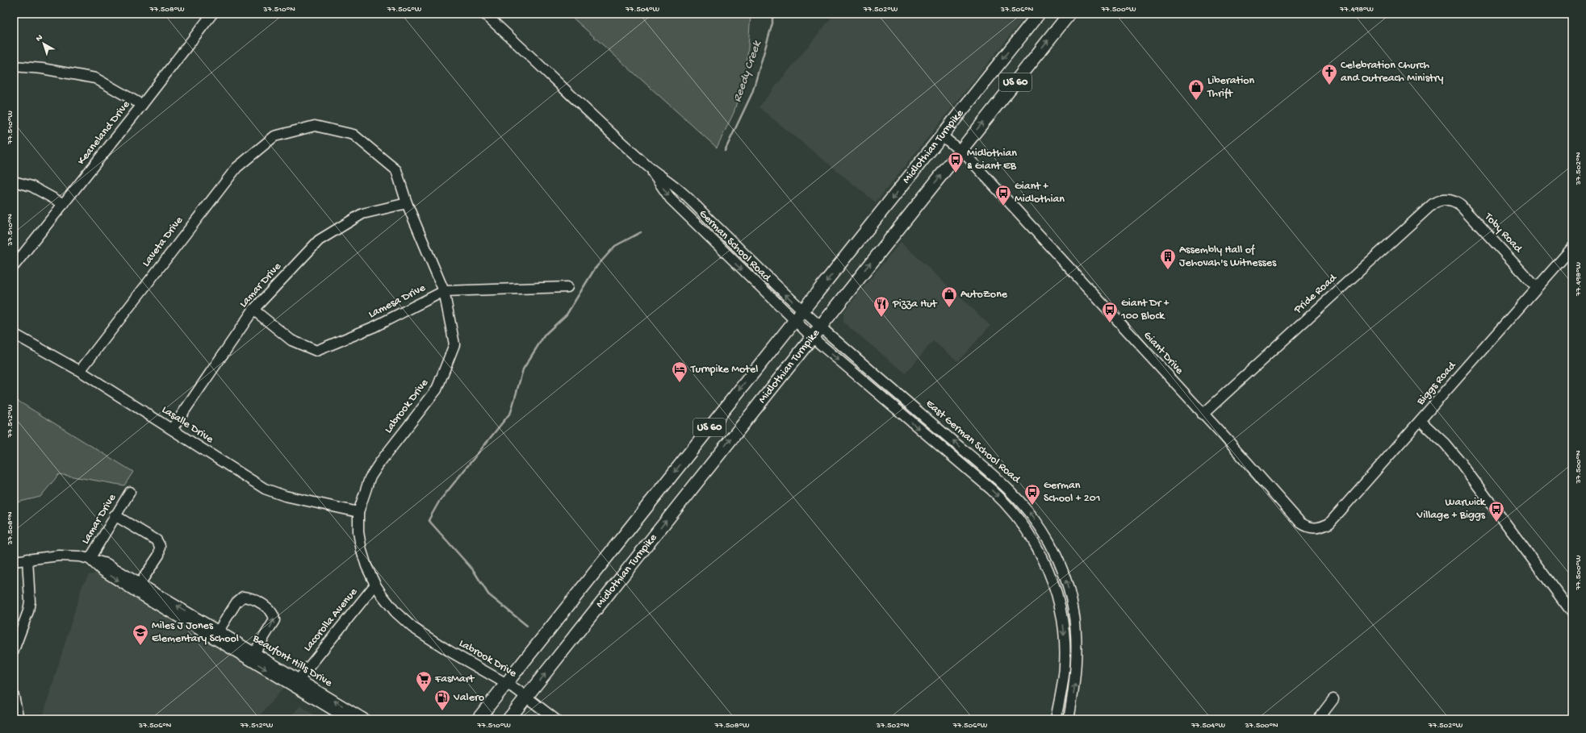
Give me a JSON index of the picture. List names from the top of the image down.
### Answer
{
  "streets": {
    "main road": ["US 60", "Midlothian Turnpike"],
    "street": [
      "Keaneland Drive",
      "Toby Road",
      "Laveta Drive",
      "German School Road",
      "Lamar Drive",
      "Pride Road",
      "Lamesa Drive",
      "Giant Drive",
      "Biggs Road",
      "Labrook Drive",
      "Lasalle Drive",
      "East German School Road",
      "Lacorolla Avenue",
      "Beaufont Hills Drive"
    ]
  },
  "crossings": [
    ["Midlothian Turnpike", "German School Road"],
    ["Midlothian Turnpike", "Giant Drive"],
    ["Midlothian Turnpike", "Labrook Drive"],
    ["Midlothian Turnpike", "East German School Road"],
    ["Toby Road", "Pride Road"],
    ["Toby Road", "Biggs Road"],
    ["Laveta Drive", "Labrook Drive"],
    ["Laveta Drive", "Lasalle Drive"],
    ["German School Road", "East German School Road"],
    ["Lamar Drive", "Lamesa Drive"],
    ["Lamar Drive", "Labrook Drive"],
    ["Lamar Drive", "Lasalle Drive"],
    ["Lamar Drive", "Beaufont Hills Drive"],
    ["Pride Road", "Giant Drive"],
    ["Lamesa Drive", "Labrook Drive"],
    ["Giant Drive", "Biggs Road"],
    ["Labrook Drive", "Lasalle Drive"],
    ["Labrook Drive", "Lacorolla Avenue"],
    ["Lacorolla Avenue", "Beaufont Hills Drive"]
  ],
  "water": ["Reedy Creek"],
  "places": {
    "church": ["Celebration Church and Outreach Ministry"],
    "shop": ["Liberation Thrift", "AutoZone"],
    "bus stop": [
      "Midlothian & Giant EB",
      "Giant + Midlothian",
      "Giant Dr + 100 Block",
      "German School + 201",
      "Warwick Village + Biggs"
    ],
    "building": ["Assembly Hall of Jehovah's Witnesses"],
    "restaurant": ["Pizza Hut"],
    "hotel": ["Turnpike Motel"],
    "school or university": ["Miles J Jones Elementary School"],
    "supermarket": ["FasMart"],
    "fuel station": ["Valero"]
  },
  "north": "top left",
  "coordinates": [
    "77.508°W",
    "37.510°N",
    "77.506°W",
    "77.504°W",
    "77.502°W",
    "37.506°N",
    "77.500°W",
    "77.498°W",
    "77.510°W",
    "37.502°N",
    "77.512°W",
    "37.500°N",
    "37.508°N"
  ]
}
